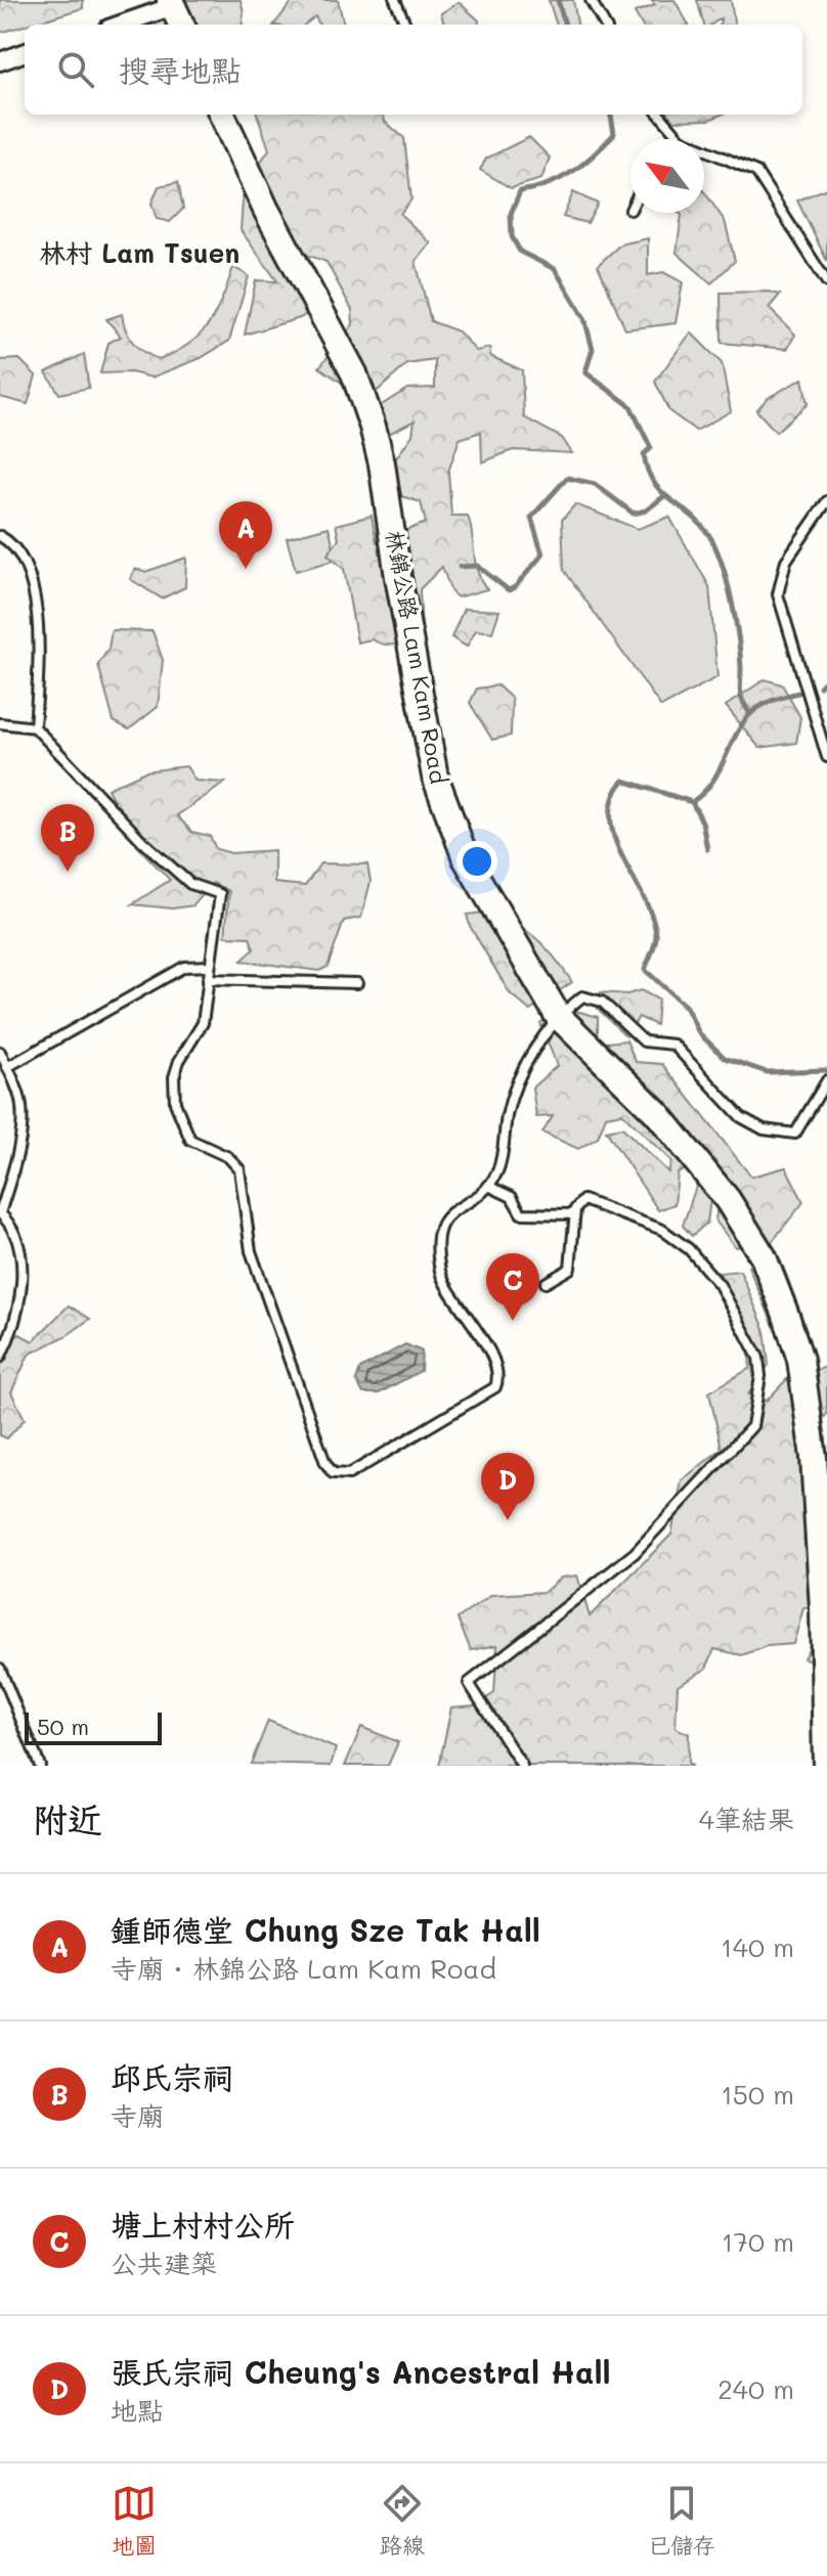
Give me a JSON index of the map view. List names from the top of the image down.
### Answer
{
  "streets": {
    "main road": ["林錦公路 Lam Kam Road"]
  },
  "districts": ["林村 Lam Tsuen"],
  "scale_bar": "50 m",
  "north": "top left",
  "page": {
    "search": "搜尋地點",
    "pins": [
      "A",
      "B",
      "C",
      "D"
    ],
    "scale": "50 m",
    "heading": ["附近", "4筆結果"],
    "list": [
      {
        "mark": "A",
        "name": "鍾師德堂 Chung Sze Tak Hall",
        "note": "寺廟 · 林錦公路 Lam Kam Road",
        "value": "140 m"
      },
      {
        "mark": "B",
        "name": "邱氏宗祠",
        "note": "寺廟",
        "value": "150 m"
      },
      {
        "mark": "C",
        "name": "塘上村村公所",
        "note": "公共建築",
        "value": "170 m"
      },
      {
        "mark": "D",
        "name": "張氏宗祠 Cheung's Ancestral Hall",
        "note": "地點",
        "value": "240 m"
      }
    ],
    "nav": ["地圖", "路線", "已儲存"]
  }
}
